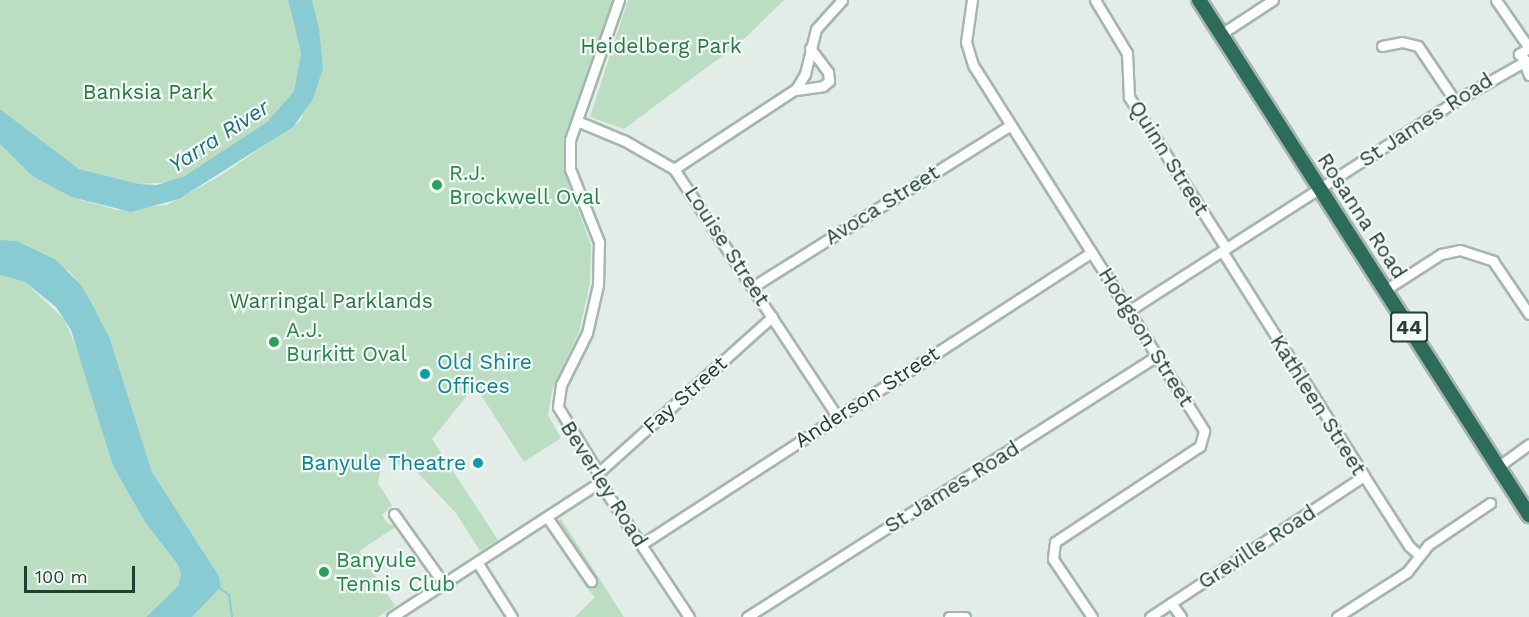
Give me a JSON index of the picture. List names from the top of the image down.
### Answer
{
  "streets": {
    "highway": ["Rosanna Road", "44"],
    "street": [
      "St James Road",
      "Quinn Street",
      "Avoca Street",
      "Louise Street",
      "Hodgson Street",
      "Fay Street",
      "Anderson Street",
      "Kathleen Street",
      "Beverley Road",
      "Greville Road"
    ]
  },
  "crossings": [
    ["St James Road", "Quinn Street"],
    ["St James Road", "Rosanna Road"],
    ["St James Road", "Hodgson Street"],
    ["St James Road", "Kathleen Street"],
    ["Quinn Street", "Kathleen Street"],
    ["Avoca Street", "Louise Street"],
    ["Avoca Street", "Hodgson Street"],
    ["Louise Street", "Fay Street"],
    ["Louise Street", "Anderson Street"],
    ["Louise Street", "Beverley Road"],
    ["Hodgson Street", "Anderson Street"],
    ["Fay Street", "Beverley Road"],
    ["Anderson Street", "Beverley Road"],
    ["Kathleen Street", "Greville Road"]
  ],
  "water": ["Yarra River"],
  "parks": ["Heidelberg Park", "Banksia Park", "Warringal Parklands"],
  "places": [
    "R.J. Brockwell Oval",
    "A.J. Burkitt Oval",
    "Old Shire Offices",
    "Banyule Theatre",
    "Banyule Tennis Club"
  ],
  "scale_bar": "100 m"
}
